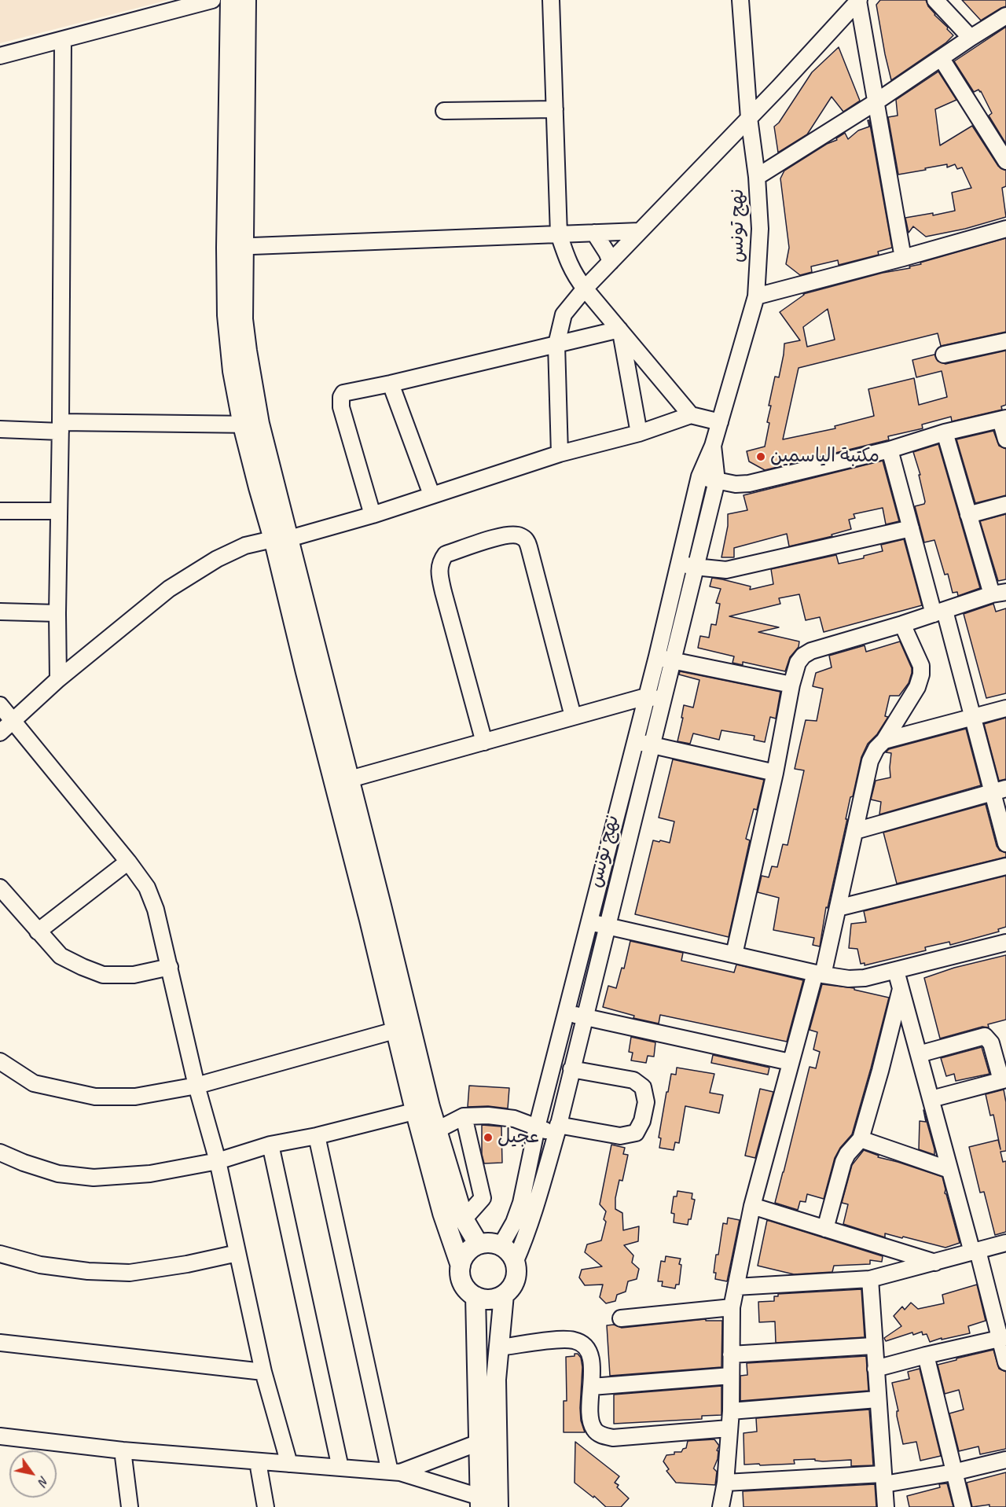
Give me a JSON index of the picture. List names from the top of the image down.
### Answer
{
  "streets": {
    "street": ["نهج تونس"]
  },
  "places": ["مكتبة الياسمين", "عجيل"],
  "north": "bottom right"
}
